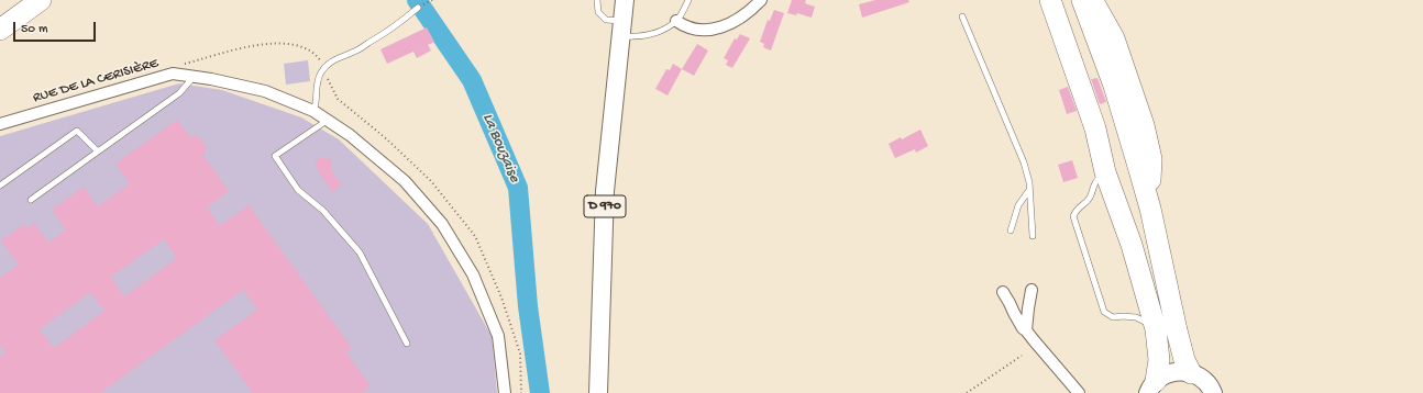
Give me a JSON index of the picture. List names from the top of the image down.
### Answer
{
  "streets": {
    "main road": ["D 970"],
    "street": ["RUE DE LA CERISIÈRE"]
  },
  "water": ["La Bouzaise"],
  "scale_bar": "50 m"
}
